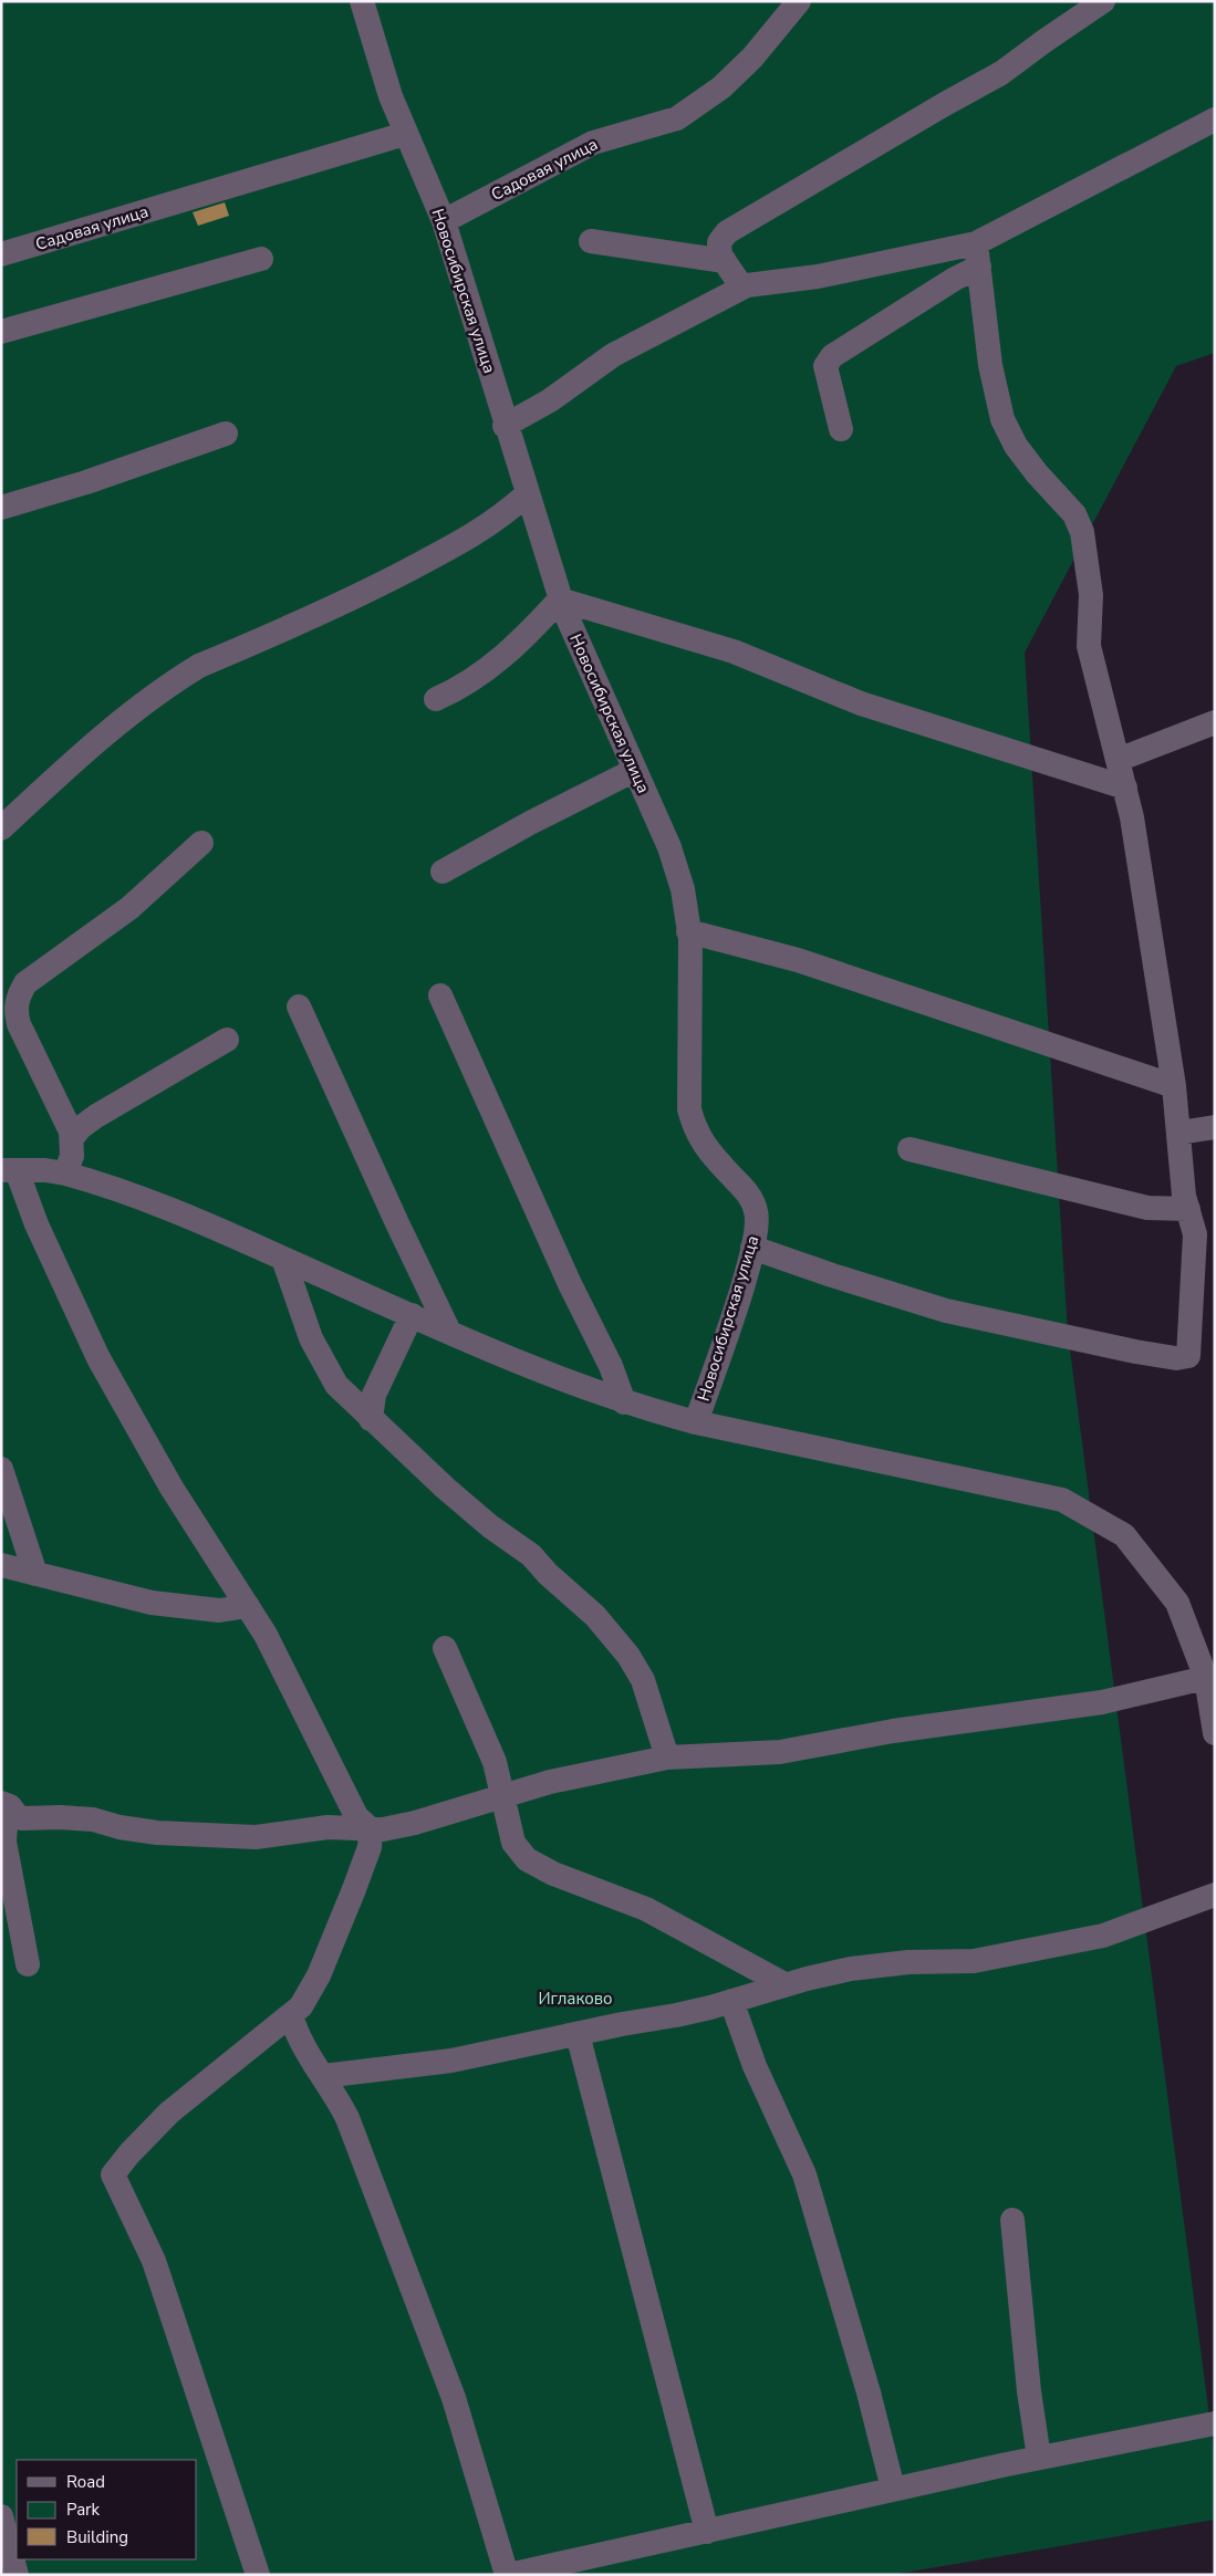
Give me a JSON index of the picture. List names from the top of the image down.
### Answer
{
  "streets": {
    "street": ["Садовая улица", "Новосибирская улица"]
  },
  "crossings": [
    ["Садовая улица", "Новосибирская улица"]
  ],
  "parks": ["Иглаково"],
  "legend": ["Road", "Park", "Building"]
}
